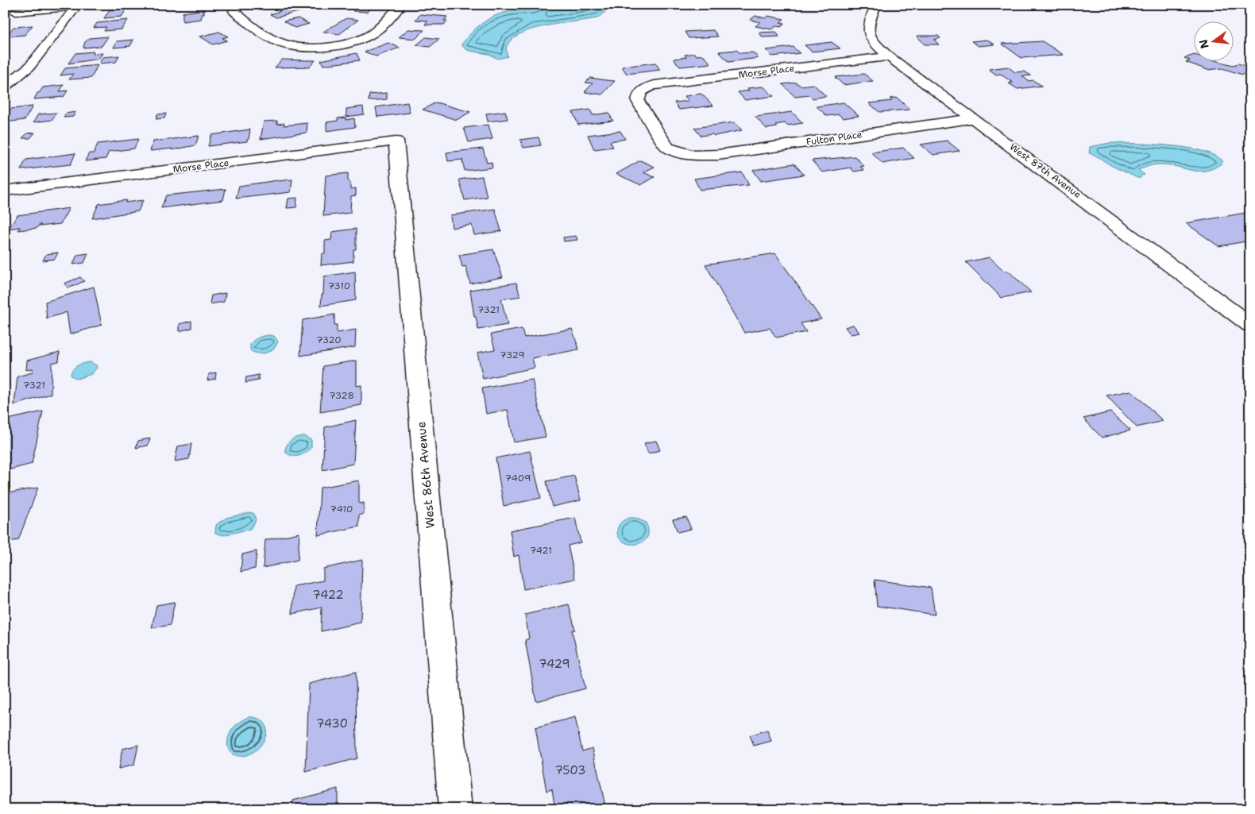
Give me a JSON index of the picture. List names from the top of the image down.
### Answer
{
  "streets": {
    "street": [
      "Morse Place",
      "Fulton Place",
      "West 87th Avenue",
      "West 86th Avenue"
    ]
  },
  "crossings": [
    ["Morse Place", "Fulton Place"],
    ["Morse Place", "West 87th Avenue"],
    ["Morse Place", "West 86th Avenue"],
    ["Fulton Place", "West 87th Avenue"]
  ],
  "house_numbers": [
    "7310",
    "7321",
    "7320",
    "7329",
    "7321",
    "7328",
    "7409",
    "7410",
    "7421",
    "7422",
    "7429",
    "7430",
    "7503"
  ],
  "north": "left"
}
